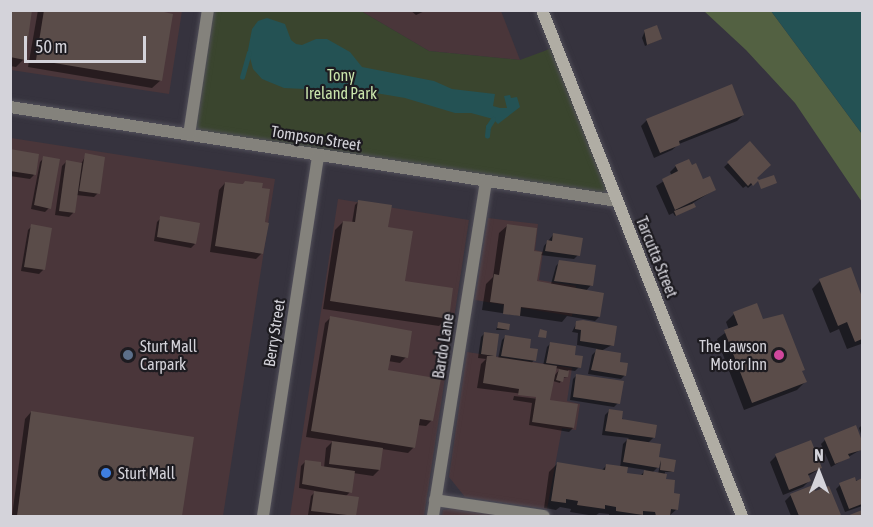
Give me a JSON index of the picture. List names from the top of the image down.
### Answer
{
  "streets": {
    "street": [
      "Tompson Street",
      "Tarcutta Street",
      "Berry Street",
      "Bardo Lane"
    ]
  },
  "crossings": [
    ["Tompson Street", "Tarcutta Street"],
    ["Tompson Street", "Berry Street"],
    ["Tompson Street", "Bardo Lane"]
  ],
  "parks": ["Tony Ireland Park"],
  "places": ["Sturt Mall Carpark", "The Lawson Motor Inn", "Sturt Mall"],
  "scale_bar": "50 m",
  "north": "top"
}
